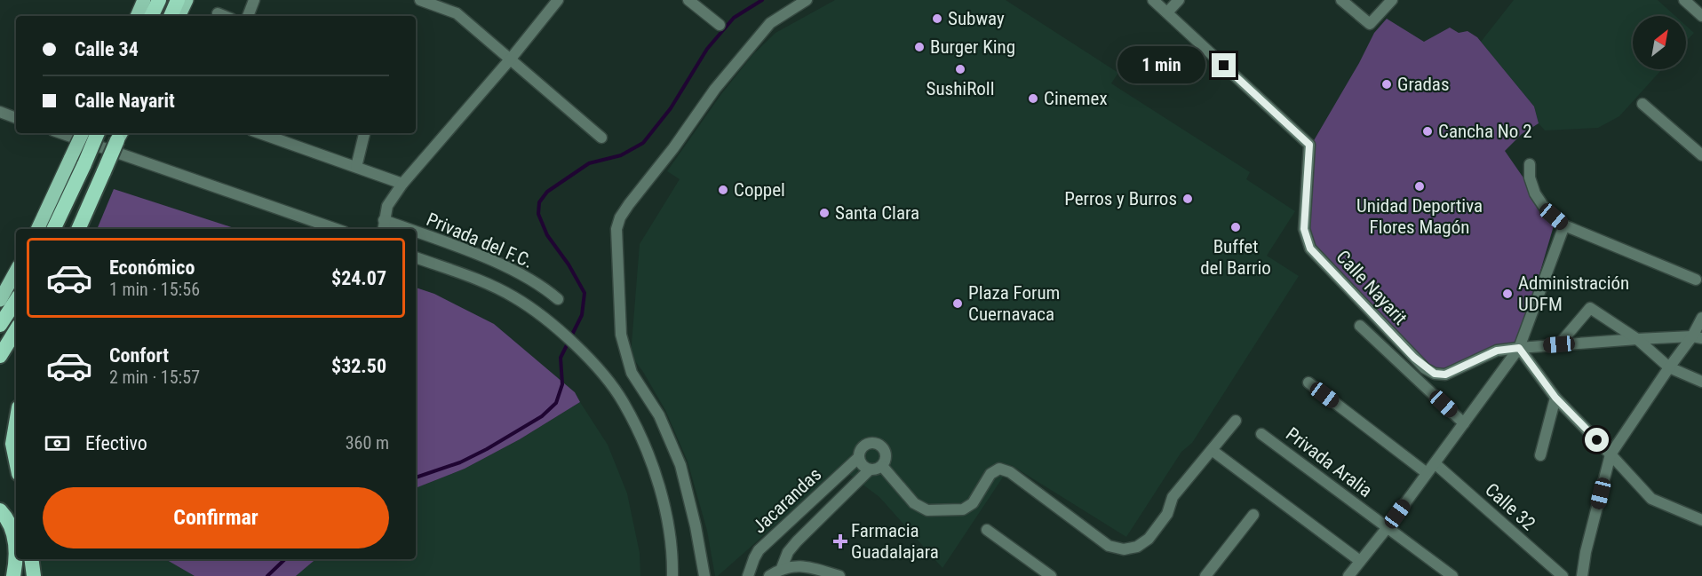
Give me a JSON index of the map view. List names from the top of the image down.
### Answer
{
  "streets": {
    "street": [
      "Privada del F.C.",
      "Calle Nayarit",
      "Privada Aralia",
      "Jacarandas",
      "Calle 32"
    ]
  },
  "places": {
    "other": [
      "Subway",
      "Burger King",
      "SushiRoll",
      "Gradas",
      "Cinemex",
      "Cancha No 2",
      "Unidad Deportiva Flores Magón",
      "Coppel",
      "Perros y Burros",
      "Santa Clara",
      "Buffet del Barrio",
      "Administración UDFM",
      "Plaza Forum Cuernavaca"
    ],
    "health": ["Farmacia Guadalajara"]
  },
  "north": "top right",
  "page": {
    "banner": ["Calle 34", "Calle Nayarit"],
    "bubble": "1 min",
    "list": [
      {
        "name": "Económico",
        "note": "1 min · 15:56",
        "value": "$24.07"
      },
      {
        "name": "Confort",
        "note": "2 min · 15:57",
        "value": "$32.50"
      }
    ],
    "pay": ["Efectivo", "360 m"],
    "buttons": "Confirmar"
  }
}
